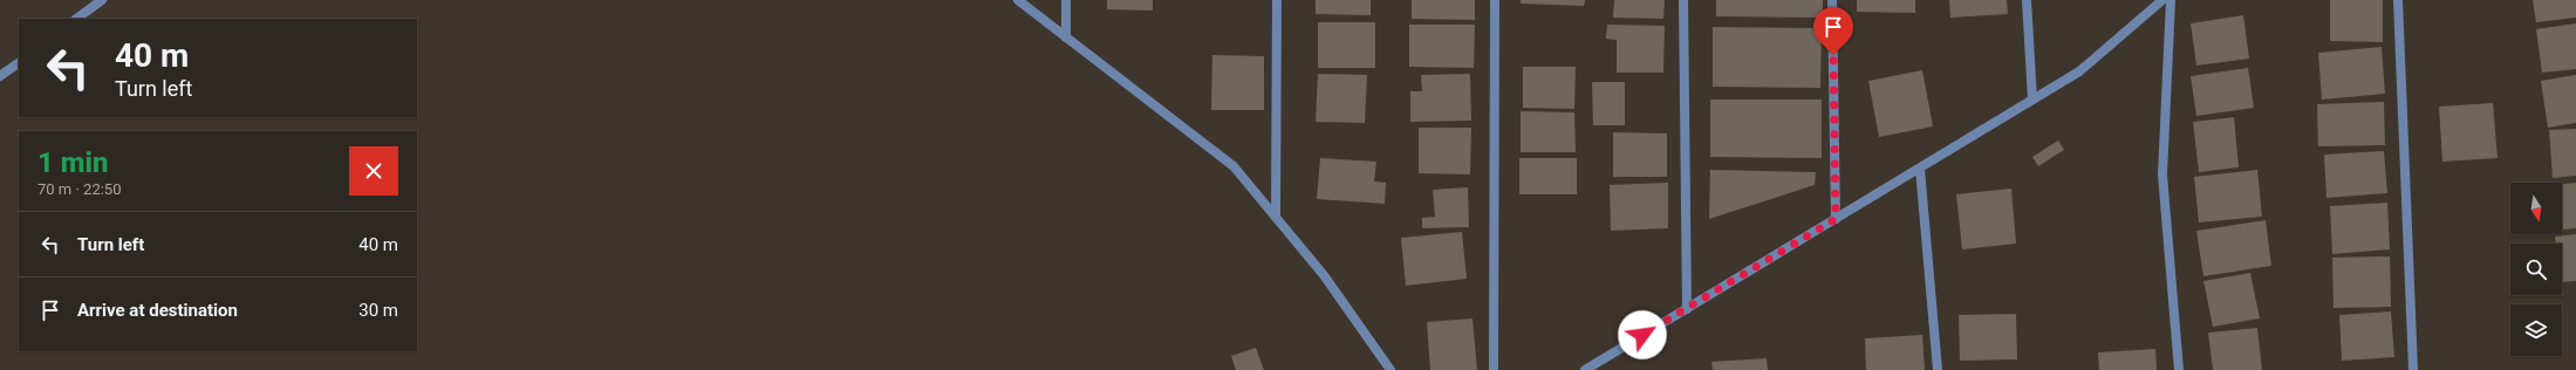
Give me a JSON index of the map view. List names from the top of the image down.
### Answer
{
  "north": "bottom",
  "page": {
    "turn": ["40 m", "Turn left"],
    "heading": ["1 min", "70 m · 22:50"],
    "list": [
      {
        "name": "Turn left",
        "value": "40 m"
      },
      {
        "name": "Arrive at destination",
        "value": "30 m"
      }
    ]
  }
}
